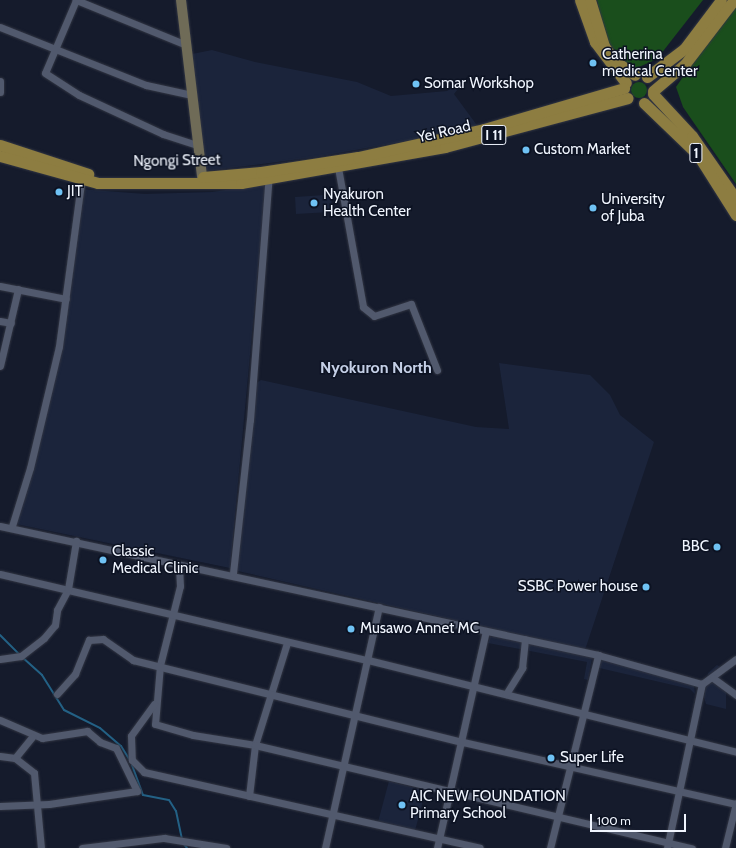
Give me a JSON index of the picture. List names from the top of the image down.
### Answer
{
  "streets": {
    "main road": [
      "Yei Road",
      "I 11",
      "1",
      "Ngongi Street"
    ]
  },
  "crossings": [
    ["Yei Road", "Ngongi Street"]
  ],
  "districts": ["Nyokuron North"],
  "places": [
    "Catherina medical Center",
    "Somar Workshop",
    "Custom Market",
    "JIT",
    "Nyakuron Health Center",
    "University of Juba",
    "BBC",
    "Classic Medical Clinic",
    "SSBC Power house",
    "Musawo Annet MC",
    "Super Life",
    "AIC NEW FOUNDATION Primary School"
  ],
  "scale_bar": "100 m"
}
